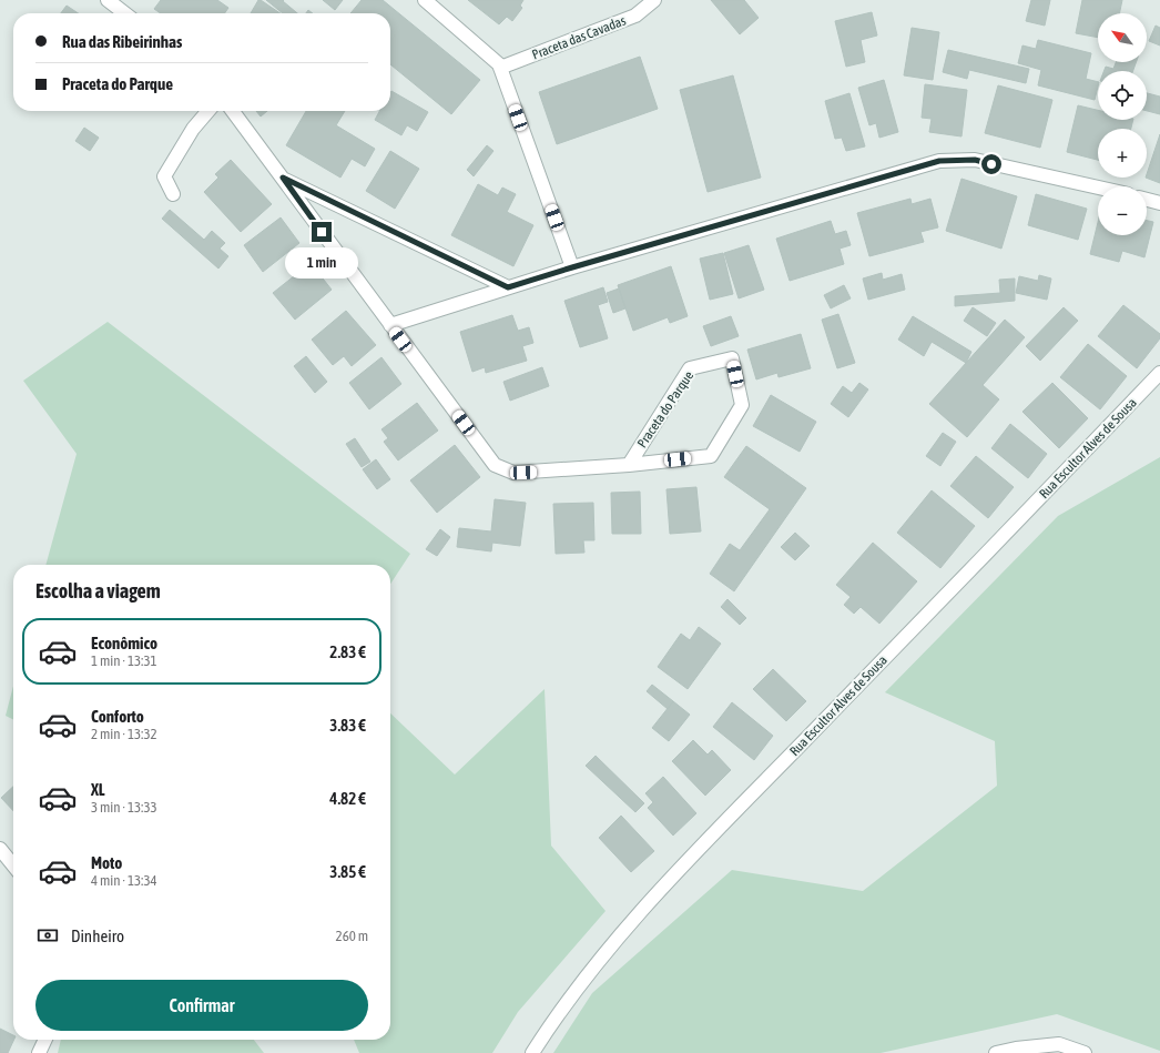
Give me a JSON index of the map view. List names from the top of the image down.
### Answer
{
  "streets": {
    "street": ["Praceta das Cavadas", "Praceta do Parque", "Rua Escultor Alves de Sousa"]
  },
  "north": "top left",
  "page": {
    "map_buttons": ["+", "−"],
    "banner": ["Rua das Ribeirinhas", "Praceta do Parque"],
    "bubble": "1 min",
    "heading": "Escolha a viagem",
    "list": [
      {
        "name": "Econômico",
        "note": "1 min · 13:31",
        "value": "2.83 €"
      },
      {
        "name": "Conforto",
        "note": "2 min · 13:32",
        "value": "3.83 €"
      },
      {
        "name": "XL",
        "note": "3 min · 13:33",
        "value": "4.82 €"
      },
      {
        "name": "Moto",
        "note": "4 min · 13:34",
        "value": "3.85 €"
      }
    ],
    "pay": ["Dinheiro", "260 m"],
    "buttons": "Confirmar"
  }
}
